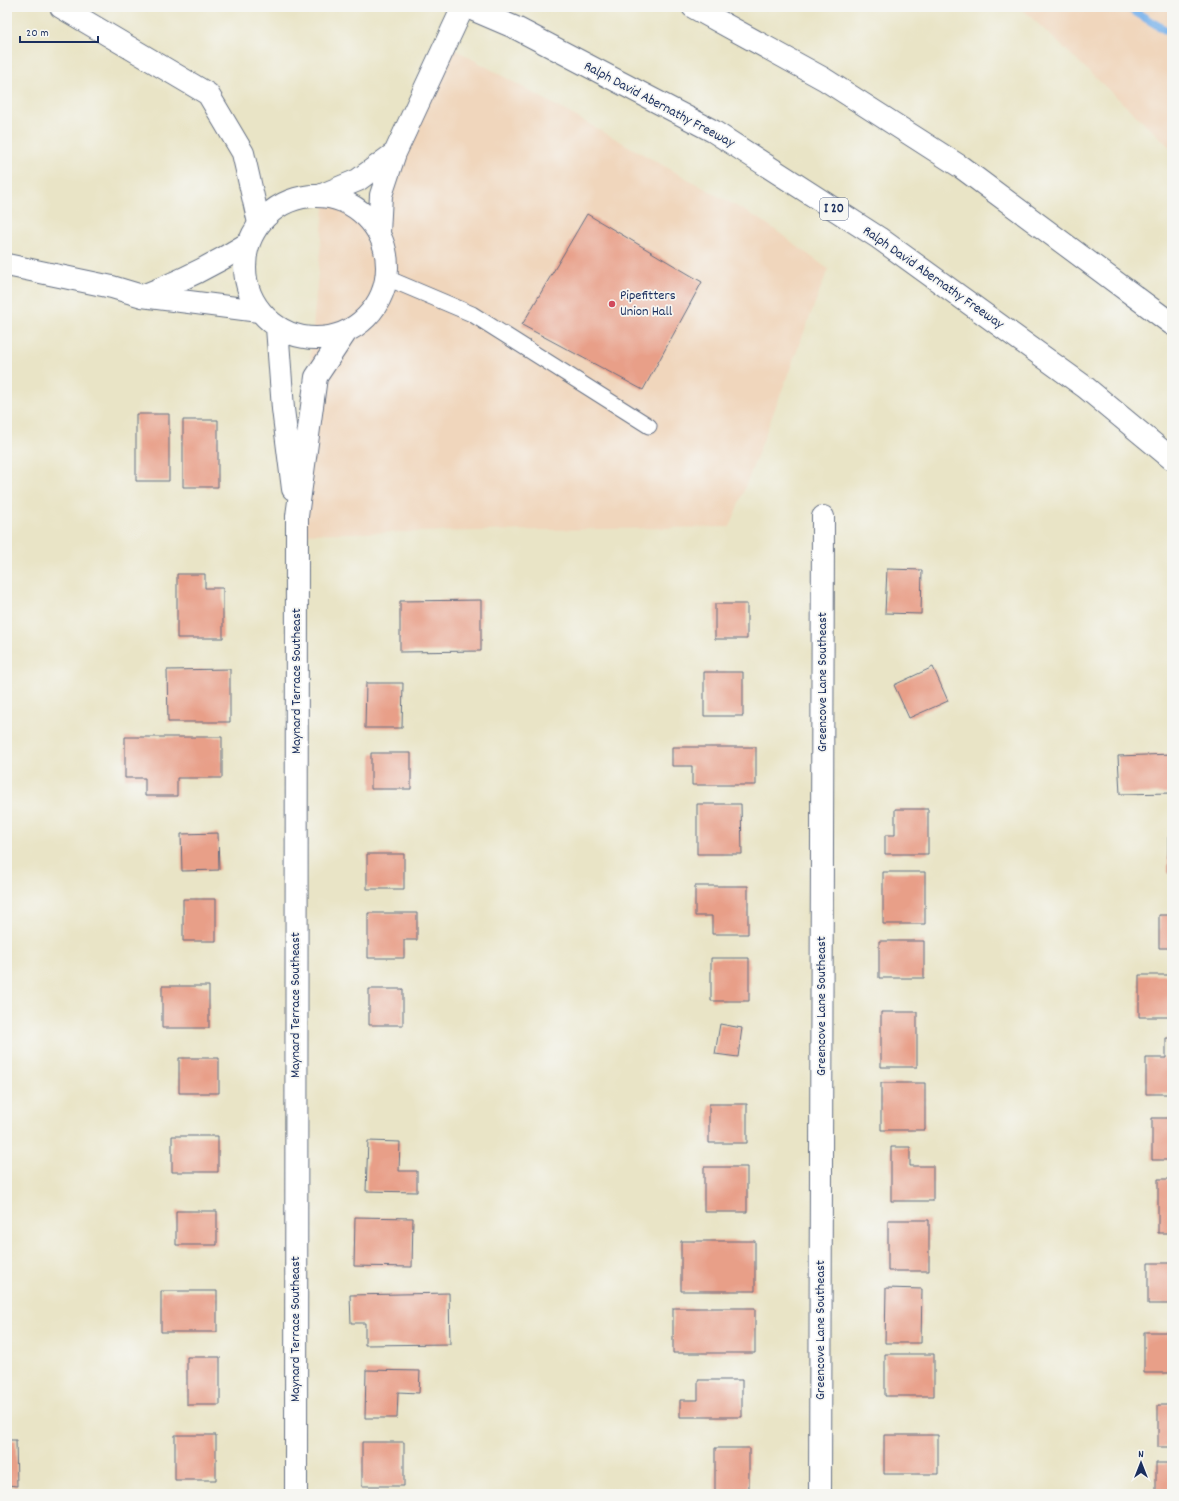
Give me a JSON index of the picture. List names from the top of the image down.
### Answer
{
  "streets": {
    "main road": [
      "Ralph David Abernathy Freeway",
      "I 20",
      "Maynard Terrace Southeast",
      "Greencove Lane Southeast"
    ]
  },
  "places": ["Pipefitters Union Hall"],
  "scale_bar": "20 m",
  "north": "top"
}
